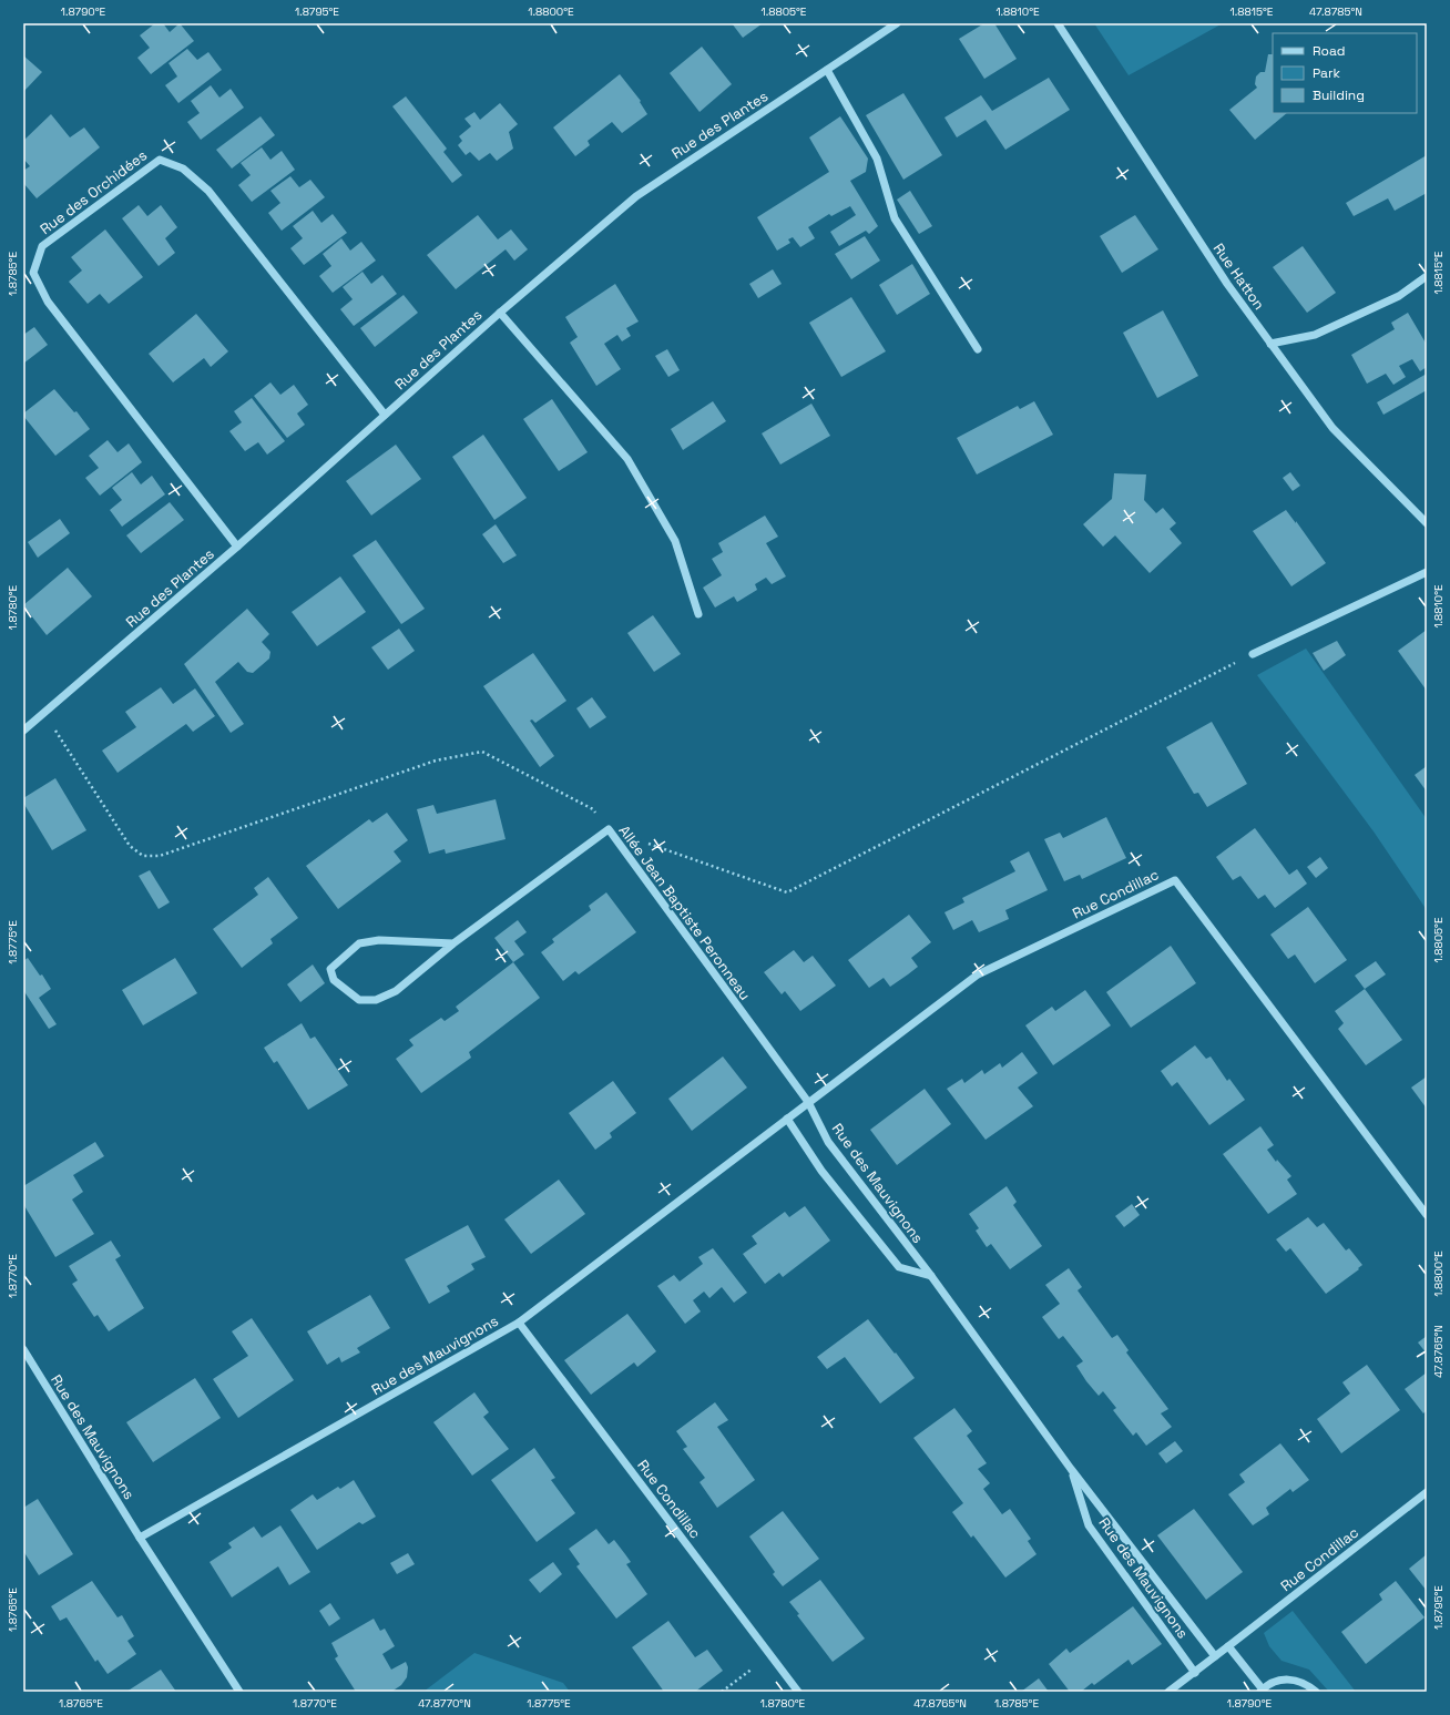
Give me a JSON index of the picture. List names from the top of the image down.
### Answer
{
  "streets": {
    "street": [
      "Rue des Plantes",
      "Rue des Orchidées",
      "Rue Hatton",
      "Rue Condillac",
      "Allée Jean Baptiste Peronneau",
      "Rue des Mauvignons"
    ]
  },
  "crossings": [
    ["Rue des Plantes", "Rue des Orchidées"],
    ["Rue Condillac", "Allée Jean Baptiste Peronneau"],
    ["Rue Condillac", "Rue des Mauvignons"],
    ["Allée Jean Baptiste Peronneau", "Rue des Mauvignons"]
  ],
  "legend": ["Road", "Park", "Building"],
  "coordinates": [
    "1.8790°E",
    "1.8795°E",
    "1.8800°E",
    "1.8805°E",
    "1.8810°E",
    "1.8815°E",
    "47.8785°N",
    "1.8785°E",
    "1.8780°E",
    "1.8775°E",
    "1.8770°E",
    "47.8765°N",
    "1.8765°E",
    "47.8770°N"
  ]
}
